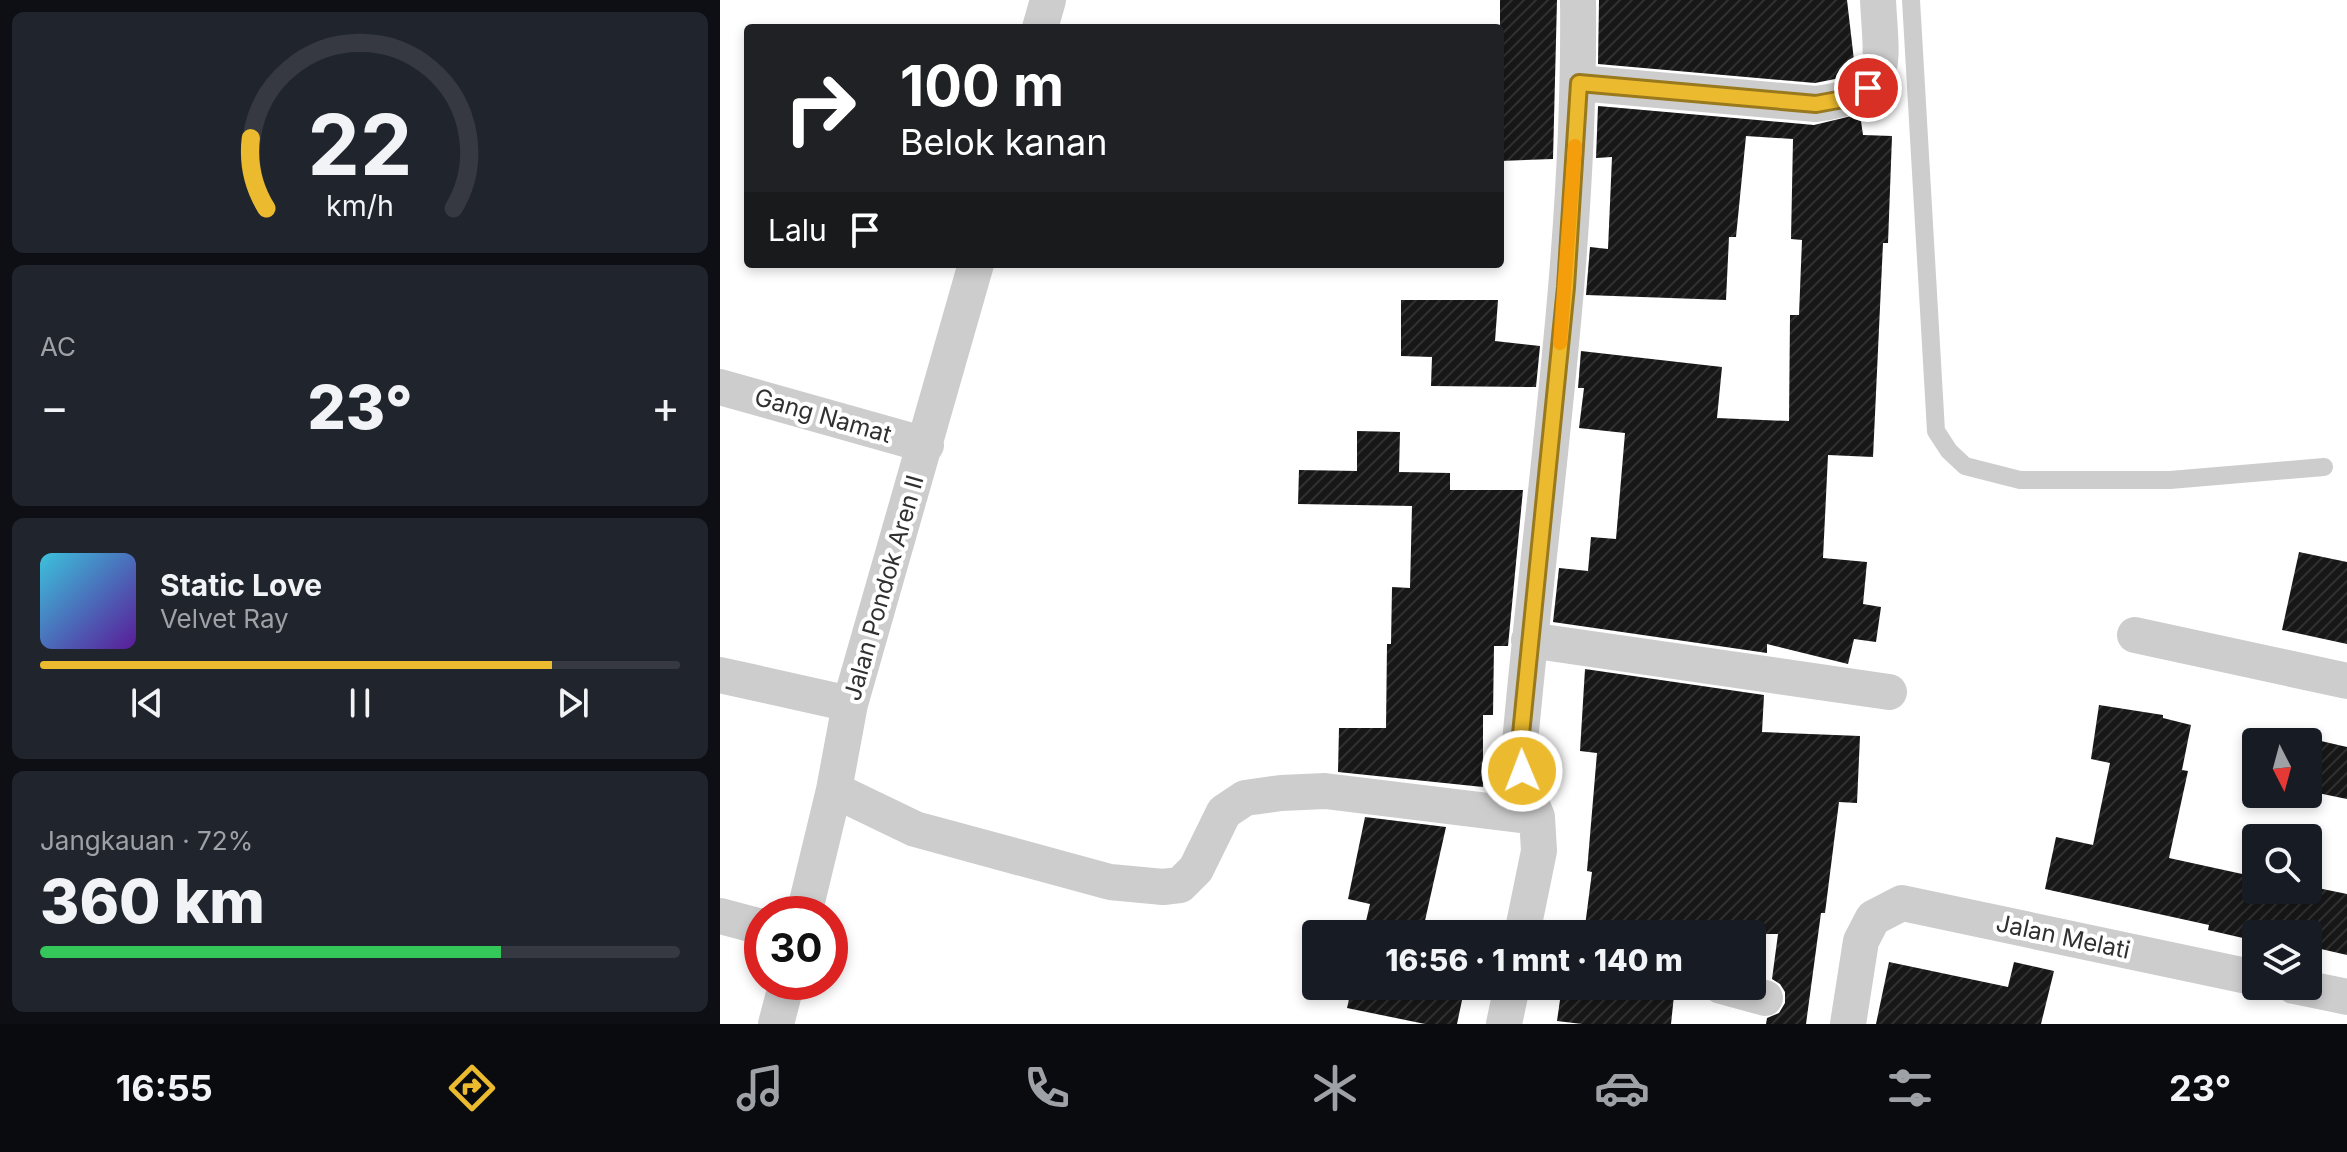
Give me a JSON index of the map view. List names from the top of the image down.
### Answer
{
  "streets": {
    "street": ["Gang Namat", "Jalan Pondok Aren II", "Jalan Melati"]
  },
  "crossings": [
    ["Gang Namat", "Jalan Pondok Aren II"]
  ],
  "north": "bottom",
  "page": {
    "turn": ["100 m", "Belok kanan"],
    "then": "Lalu",
    "tile": [
      "AC",
      ["Jangkauan · 72%", "360 km"]
    ],
    "heat": ["−", "23°", "+"],
    "song": ["Static Love", "Velvet Ray"],
    "limit": "30",
    "trip": "16:56 · 1 mnt · 140 m",
    "tabs": ["16:55", "23°"],
    "gauge": ["22", "km/h"]
  }
}
